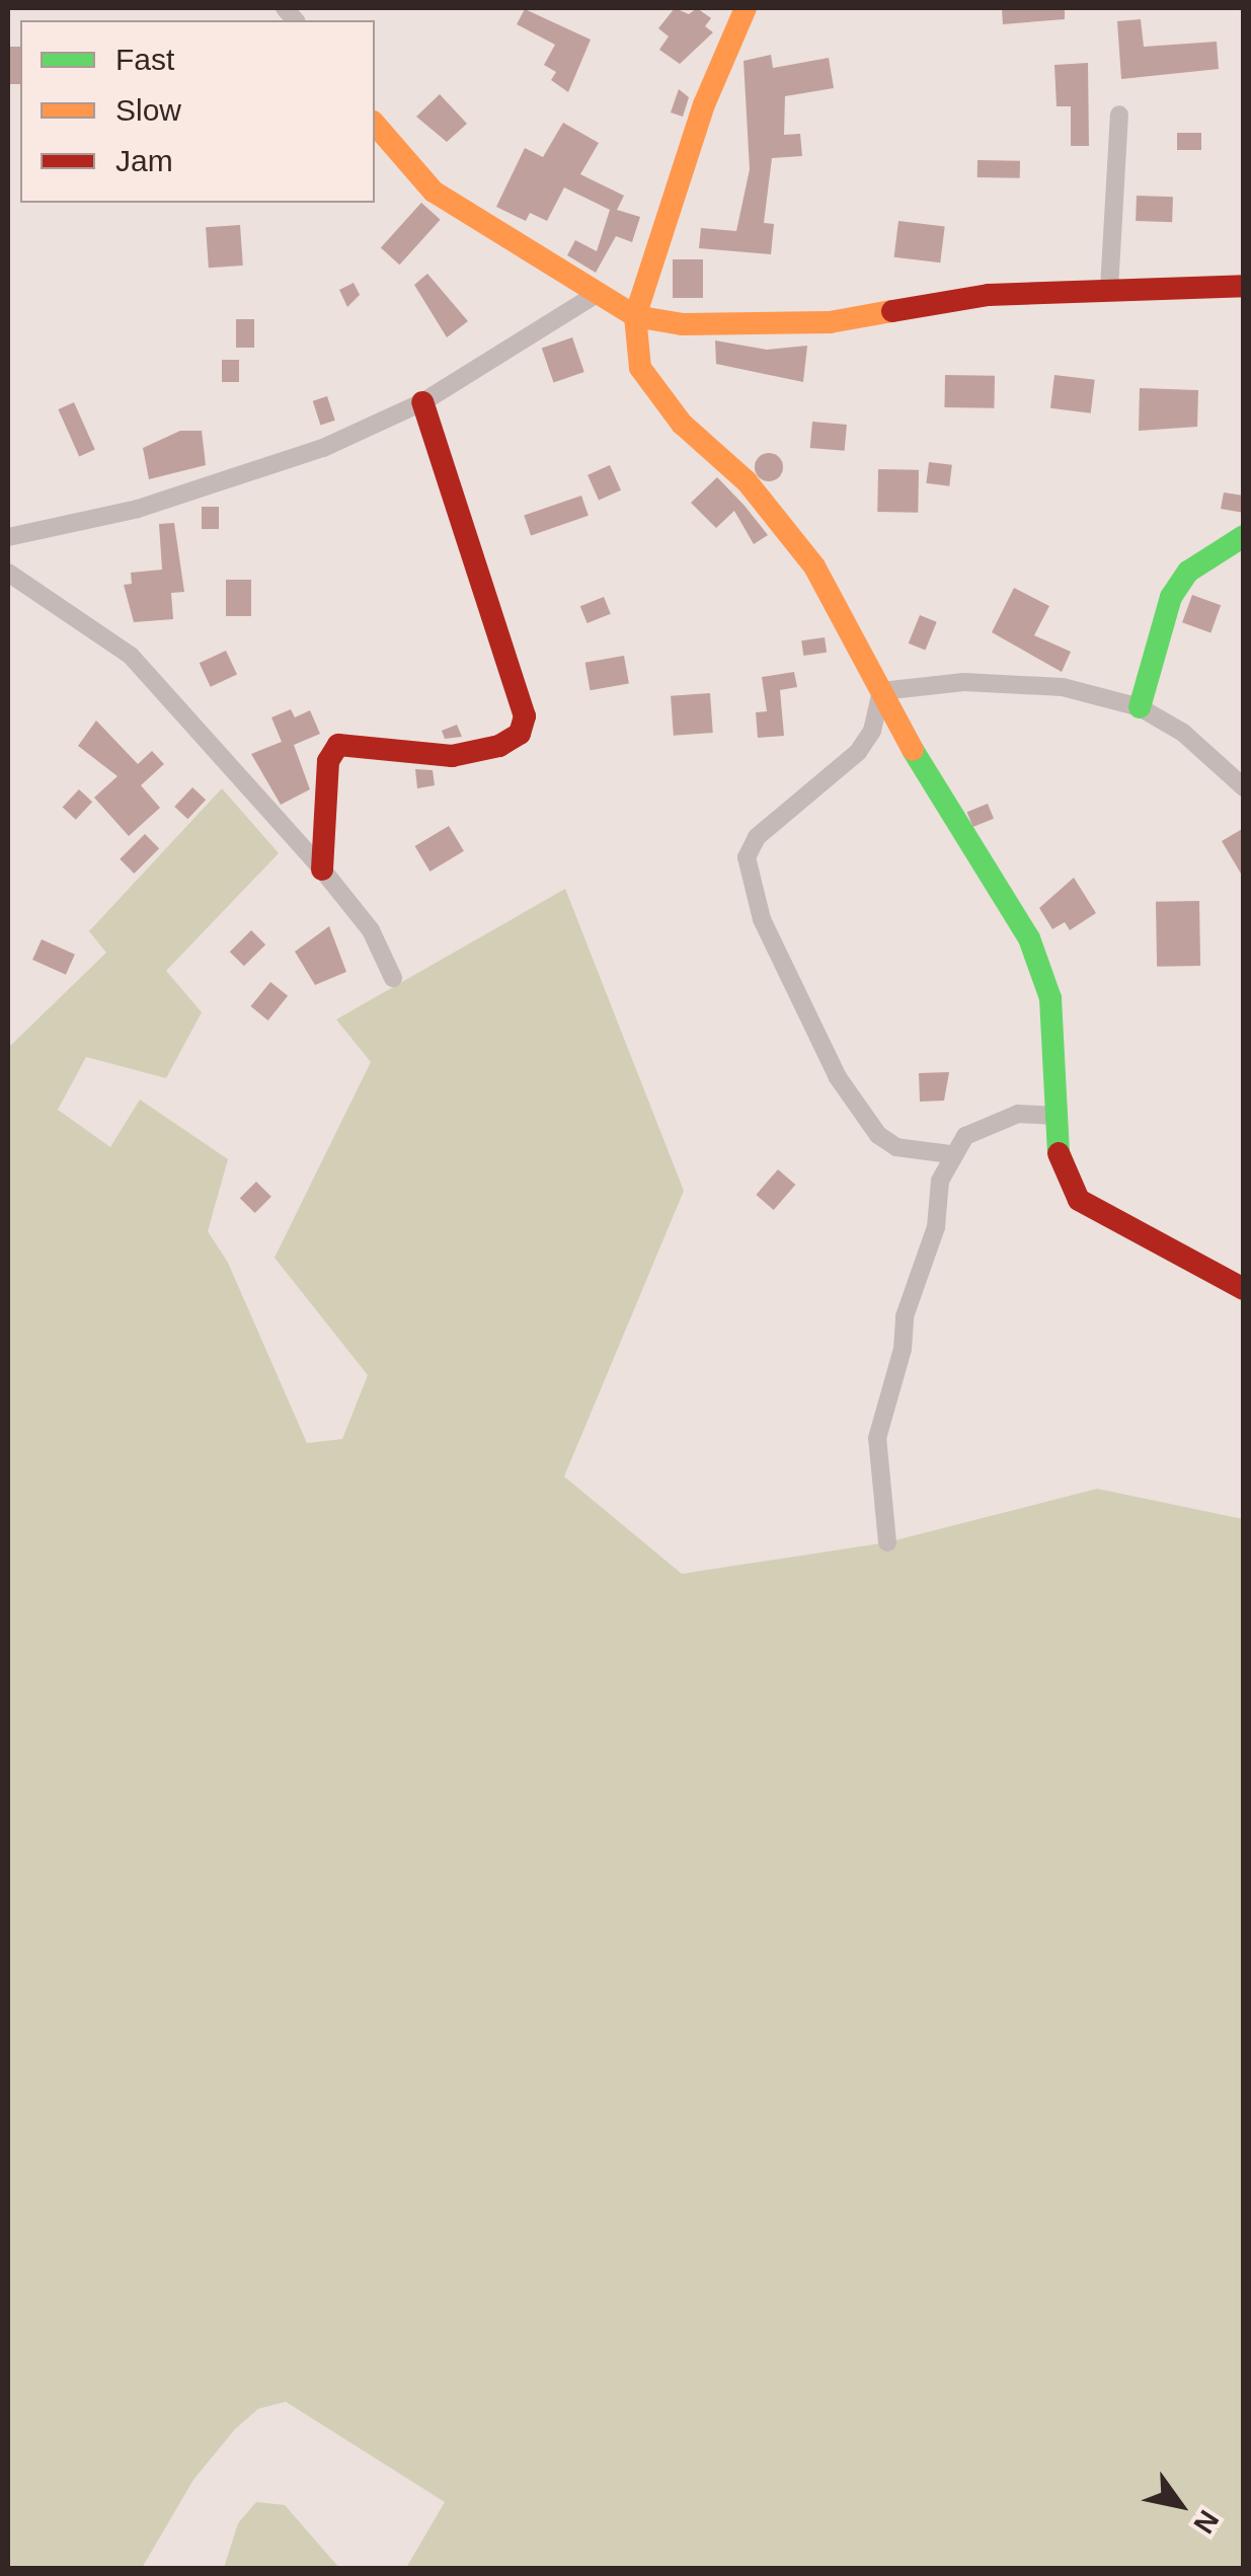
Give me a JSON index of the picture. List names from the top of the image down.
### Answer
{
  "legend": ["Fast", "Slow", "Jam"],
  "north": "bottom right"
}
